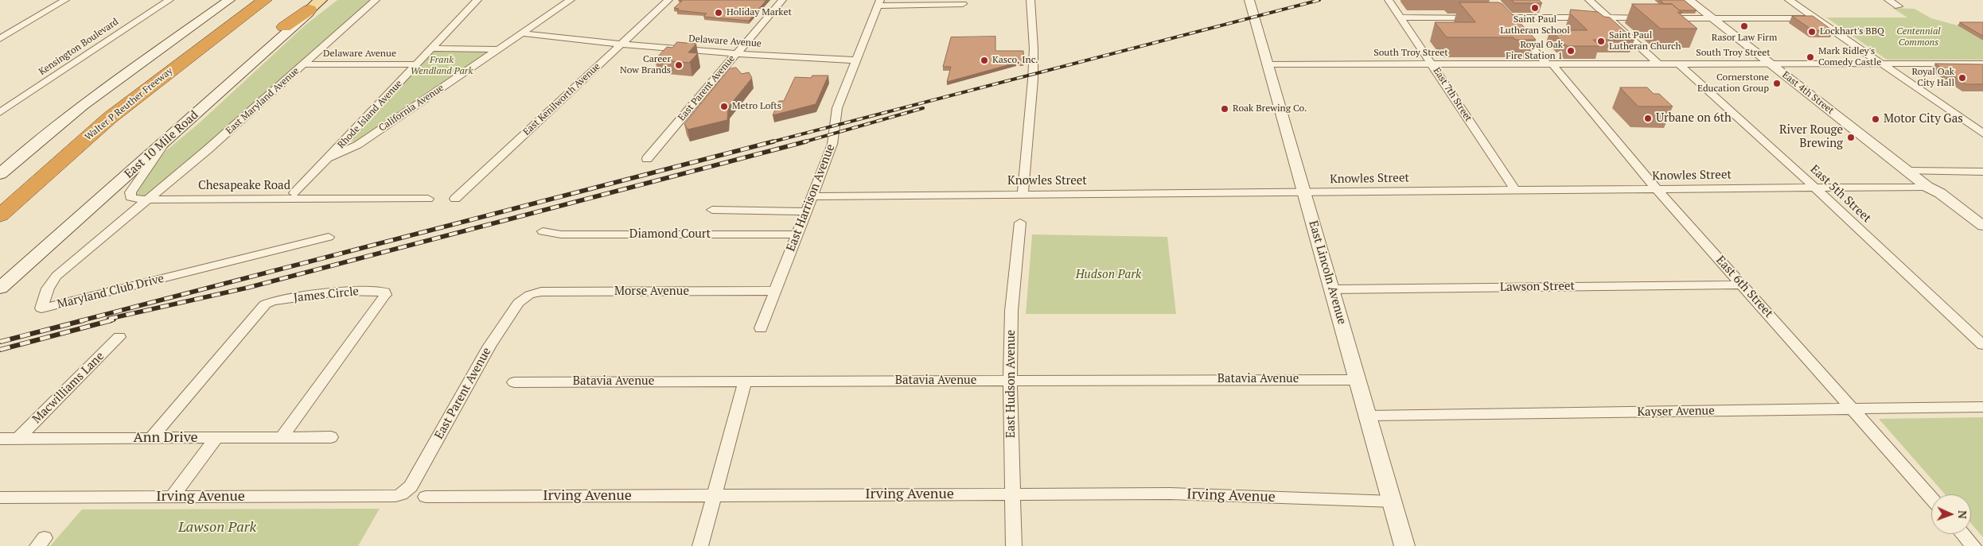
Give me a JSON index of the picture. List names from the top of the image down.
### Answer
{
  "streets": {
    "highway": ["Walter P Reuther Freeway"],
    "main road": ["East 10 Mile Road"],
    "street": [
      "Delaware Avenue",
      "Kensington Boulevard",
      "South Troy Street",
      "East Parent Avenue",
      "East 4th Street",
      "East 7th Street",
      "East Kenilworth Avenue",
      "East Maryland Avenue",
      "California Avenue",
      "Rhode Island Avenue",
      "Knowles Street",
      "Chesapeake Road",
      "East 5th Street",
      "East Harrison Avenue",
      "Diamond Court",
      "East Lincoln Avenue",
      "Lawson Street",
      "East 6th Street",
      "Maryland Club Drive",
      "Morse Avenue",
      "James Circle",
      "Batavia Avenue",
      "East Hudson Avenue",
      "Macwilliams Lane",
      "Kayser Avenue",
      "Ann Drive",
      "Irving Avenue"
    ]
  },
  "crossings": [
    ["Delaware Avenue", "East Parent Avenue"],
    ["Delaware Avenue", "East Kenilworth Avenue"],
    ["Delaware Avenue", "East Maryland Avenue"],
    ["Delaware Avenue", "California Avenue"],
    ["Delaware Avenue", "Rhode Island Avenue"],
    ["Delaware Avenue", "East Harrison Avenue"],
    ["South Troy Street", "East 4th Street"],
    ["South Troy Street", "East 7th Street"],
    ["South Troy Street", "East 5th Street"],
    ["South Troy Street", "East Lincoln Avenue"],
    ["South Troy Street", "East 6th Street"],
    ["East Parent Avenue", "Morse Avenue"],
    ["East Parent Avenue", "Irving Avenue"],
    ["East 4th Street", "Knowles Street"],
    ["East 7th Street", "Knowles Street"],
    ["East Maryland Avenue", "Chesapeake Road"],
    ["East Maryland Avenue", "Maryland Club Drive"],
    ["California Avenue", "Rhode Island Avenue"],
    ["East 10 Mile Road", "Chesapeake Road"],
    ["Knowles Street", "East 5th Street"],
    ["Knowles Street", "East Harrison Avenue"],
    ["Knowles Street", "East Lincoln Avenue"],
    ["Knowles Street", "East 6th Street"],
    ["Chesapeake Road", "Maryland Club Drive"],
    ["East Harrison Avenue", "Diamond Court"],
    ["East Harrison Avenue", "Morse Avenue"],
    ["East Lincoln Avenue", "Lawson Street"],
    ["East Lincoln Avenue", "Batavia Avenue"],
    ["East Lincoln Avenue", "Kayser Avenue"],
    ["East Lincoln Avenue", "Irving Avenue"],
    ["Lawson Street", "East 6th Street"],
    ["East 6th Street", "Kayser Avenue"],
    ["James Circle", "Ann Drive"],
    ["Batavia Avenue", "East Hudson Avenue"],
    ["East Hudson Avenue", "Irving Avenue"],
    ["Macwilliams Lane", "Ann Drive"]
  ],
  "parks": [
    "Centennial Commons",
    "Frank Wendland Park",
    "Hudson Park",
    "Lawson Park"
  ],
  "places": [
    "Saint Paul Lutheran School",
    "Holiday Market",
    "Rasor Law Firm",
    "Lockhart's BBQ",
    "Saint Paul Lutheran Church",
    "Royal Oak Fire Station 1",
    "Mark Ridley's Comedy Castle",
    "Kasco, Inc.",
    "Career Now Brands",
    "Royal Oak City Hall",
    "Cornerstone Education Group",
    "Metro Lofts",
    "Roak Brewing Co.",
    "Urbane on 6th",
    "Motor City Gas",
    "River Rouge Brewing"
  ],
  "north": "right"
}
